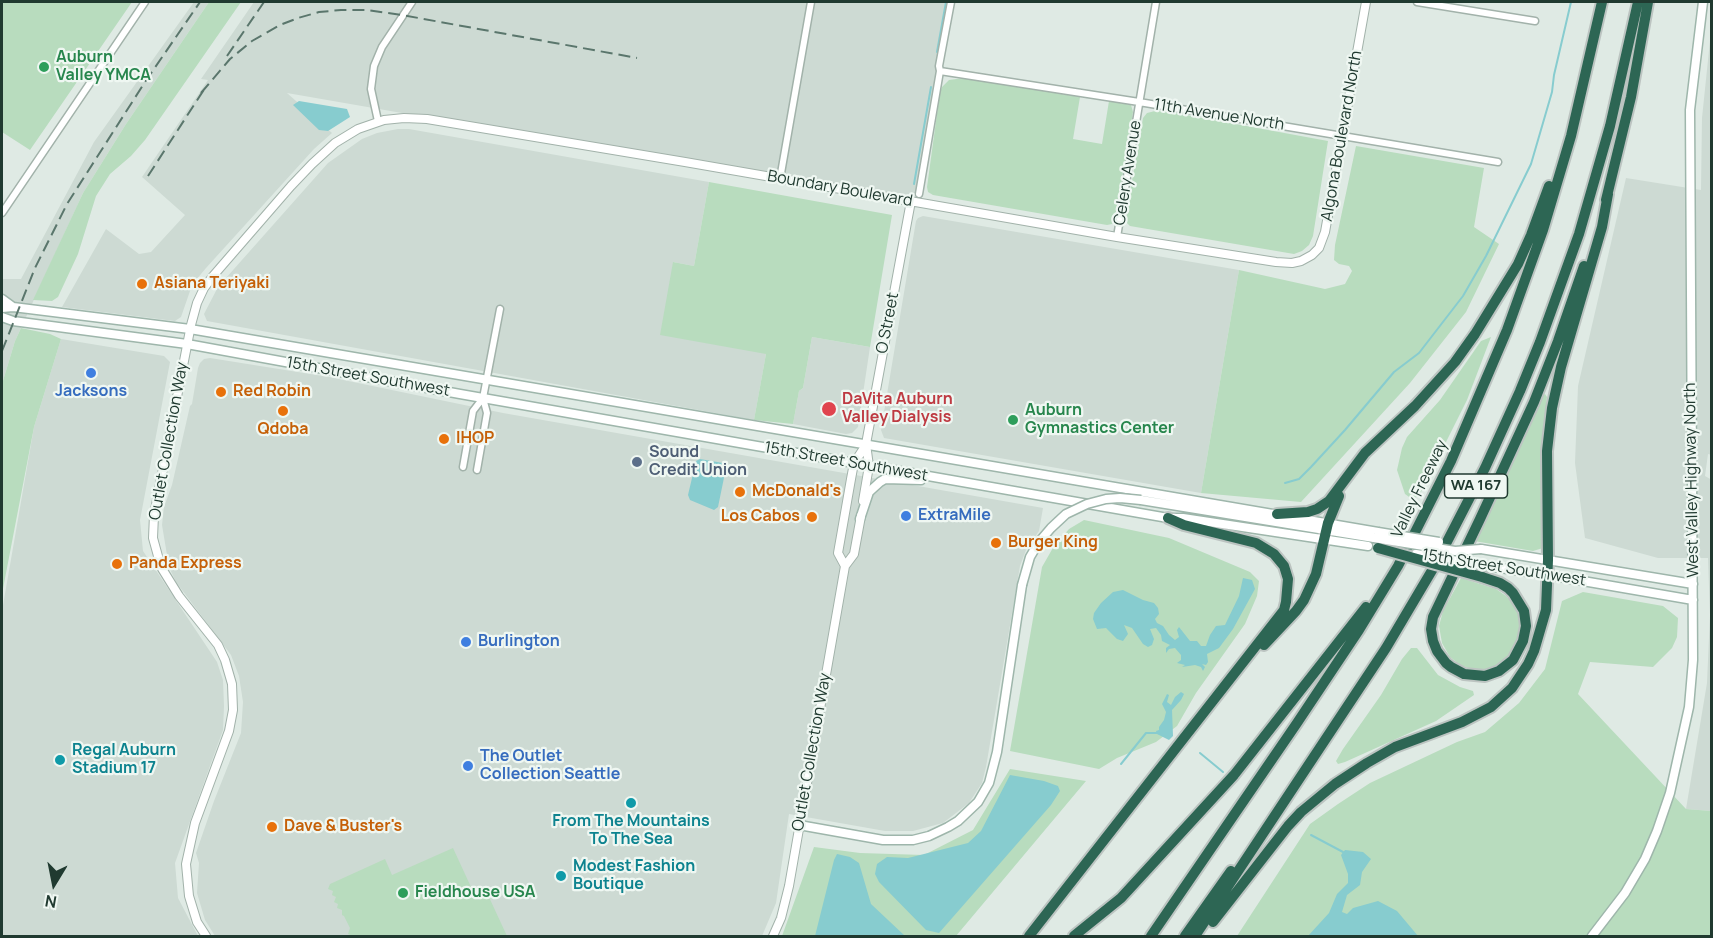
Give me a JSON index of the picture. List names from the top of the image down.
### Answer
{
  "streets": {
    "highway": ["WA 167", "Valley Freeway"],
    "main road": ["15th Street Southwest", "West Valley Highway North"],
    "street": [
      "11th Avenue North",
      "Algona Boulevard North",
      "Celery Avenue",
      "Boundary Boulevard",
      "O Street",
      "Outlet Collection Way"
    ]
  },
  "crossings": [
    ["11th Avenue North", "Algona Boulevard North"],
    ["11th Avenue North", "Celery Avenue"],
    ["Algona Boulevard North", "Boundary Boulevard"],
    ["Celery Avenue", "Boundary Boulevard"],
    ["Boundary Boulevard", "O Street"],
    ["Boundary Boulevard", "15th Street Southwest"],
    ["Boundary Boulevard", "Outlet Collection Way"],
    ["O Street", "15th Street Southwest"],
    ["O Street", "Outlet Collection Way"],
    ["15th Street Southwest", "Outlet Collection Way"],
    ["15th Street Southwest", "West Valley Highway North"]
  ],
  "places": [
    "Auburn Valley YMCA",
    "Asiana Teriyaki",
    "Jacksons",
    "Red Robin",
    "DaVita Auburn Valley Dialysis",
    "Qdoba",
    "Auburn Gymnastics Center",
    "IHOP",
    "Sound Credit Union",
    "McDonald's",
    "ExtraMile",
    "Los Cabos",
    "Burger King",
    "Panda Express",
    "Burlington",
    "Regal Auburn Stadium 17",
    "The Outlet Collection Seattle",
    "From The Mountains To The Sea",
    "Dave & Buster's",
    "Modest Fashion Boutique",
    "Fieldhouse USA"
  ],
  "north": "bottom"
}
